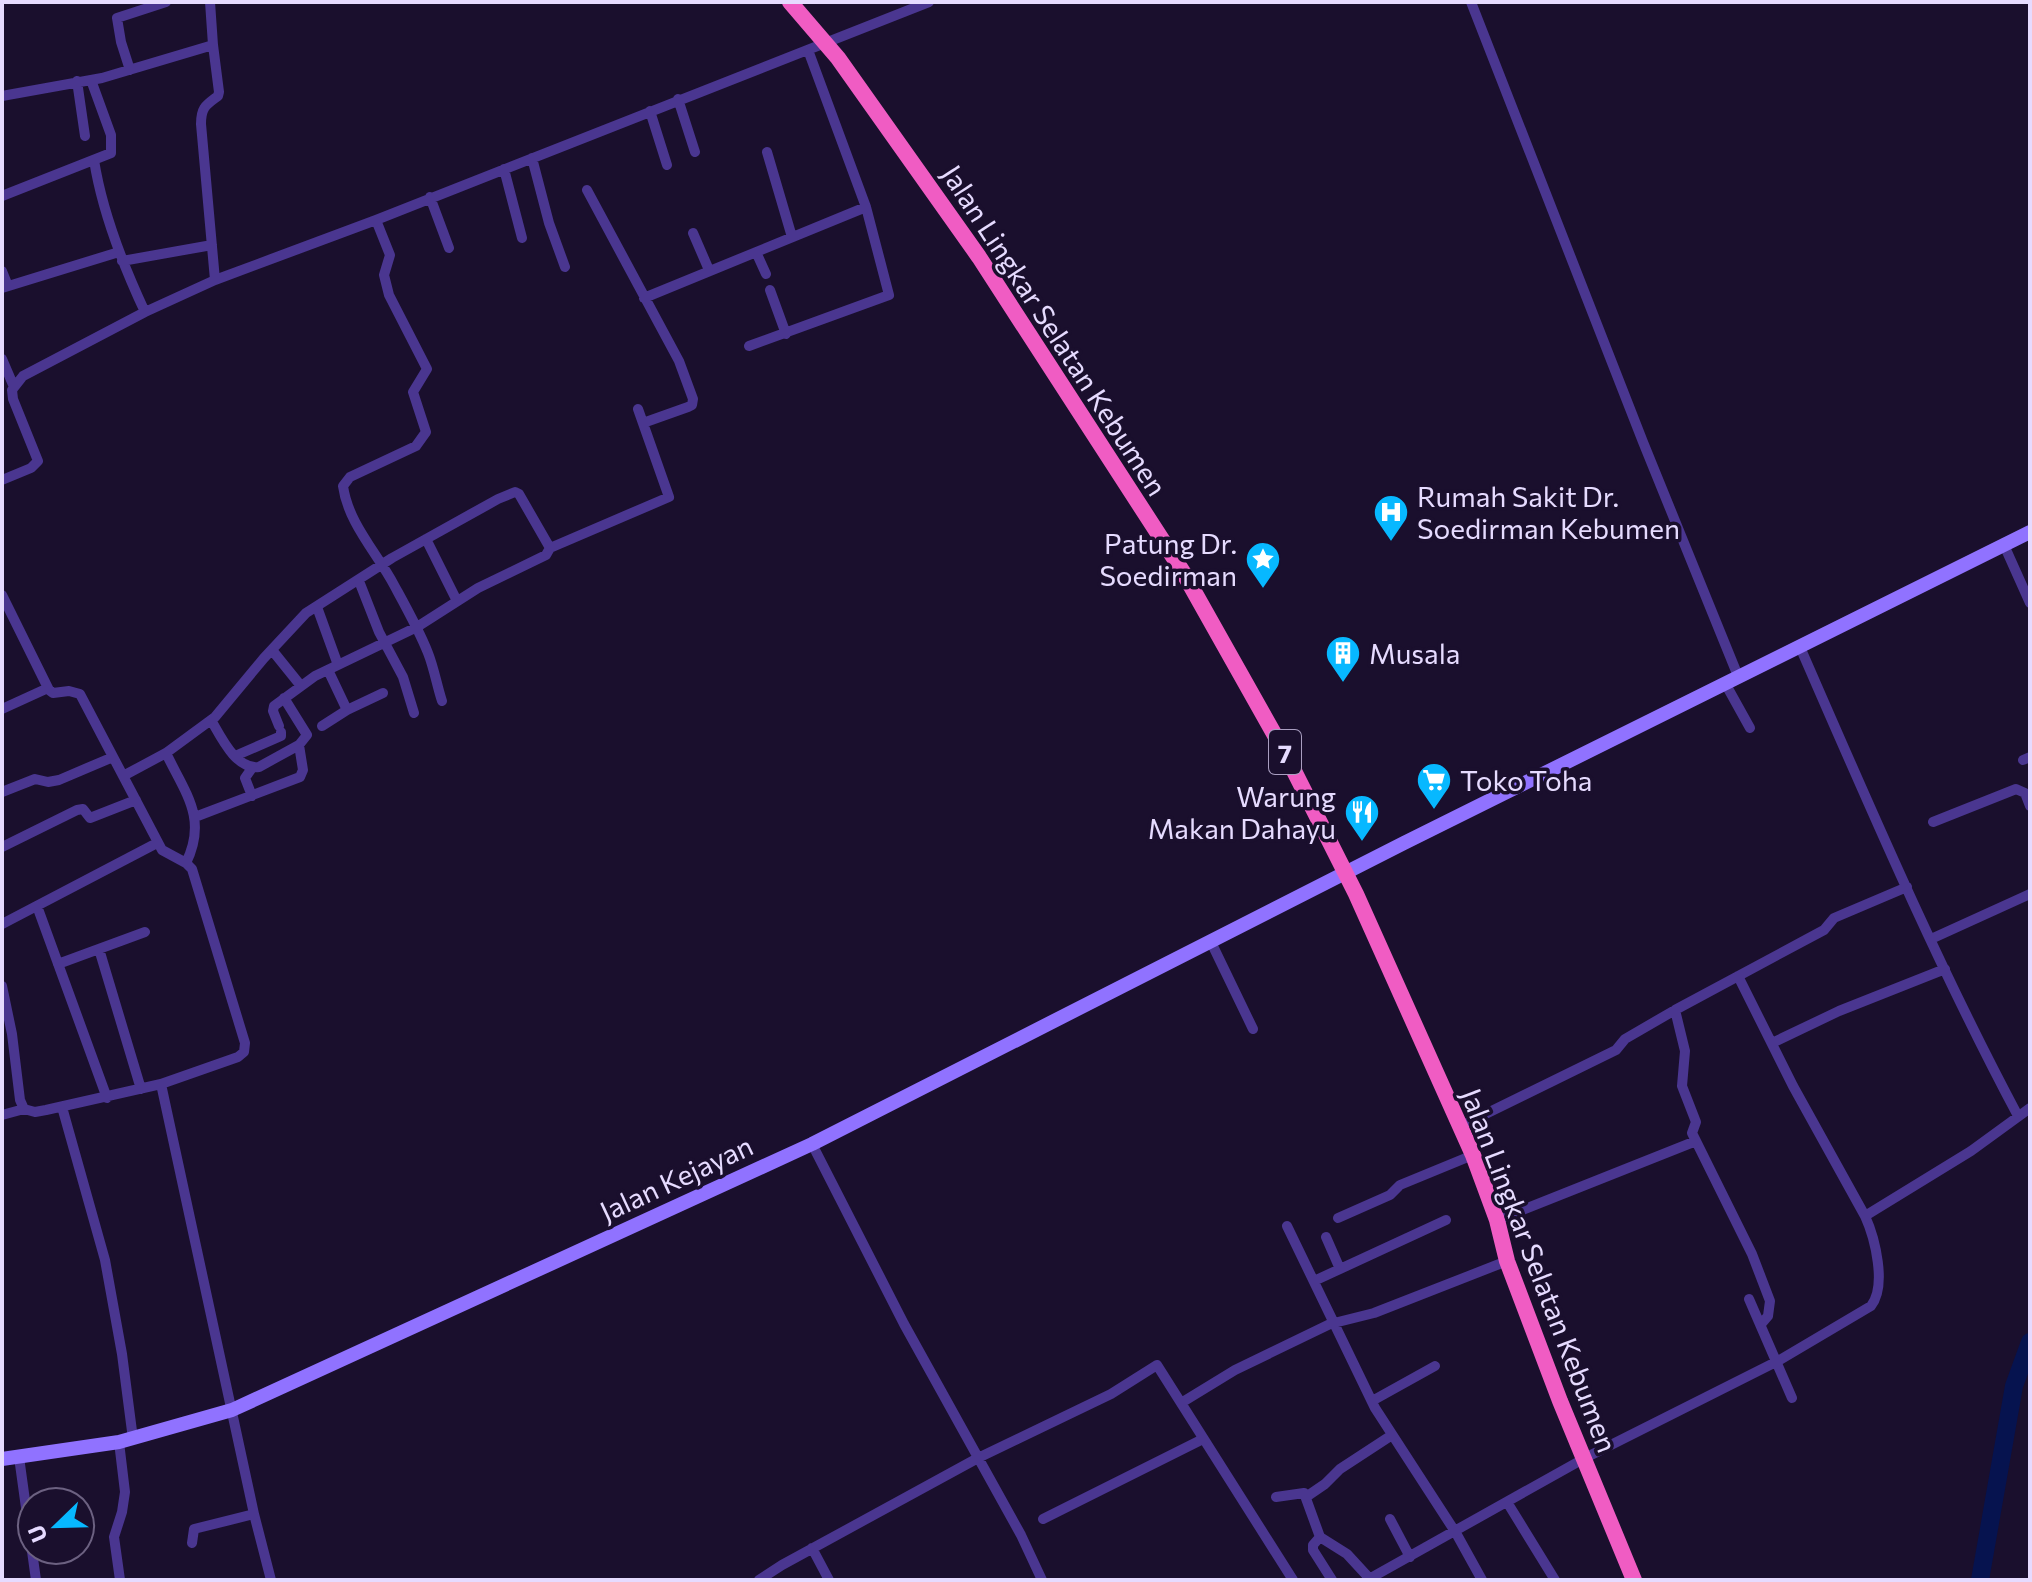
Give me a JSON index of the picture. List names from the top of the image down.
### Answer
{
  "streets": {
    "highway": ["Jalan Lingkar Selatan Kebumen", "7"],
    "main road": ["Jalan Kejayan"]
  },
  "crossings": [
    ["Jalan Lingkar Selatan Kebumen", "Jalan Kejayan"]
  ],
  "places": {
    "hospital": ["Rumah Sakit Dr. Soedirman Kebumen"],
    "place": ["Patung Dr. Soedirman"],
    "building": ["Musala"],
    "supermarket": ["Toko Toha"],
    "restaurant": ["Warung Makan Dahayu"]
  },
  "north": "bottom left"
}
